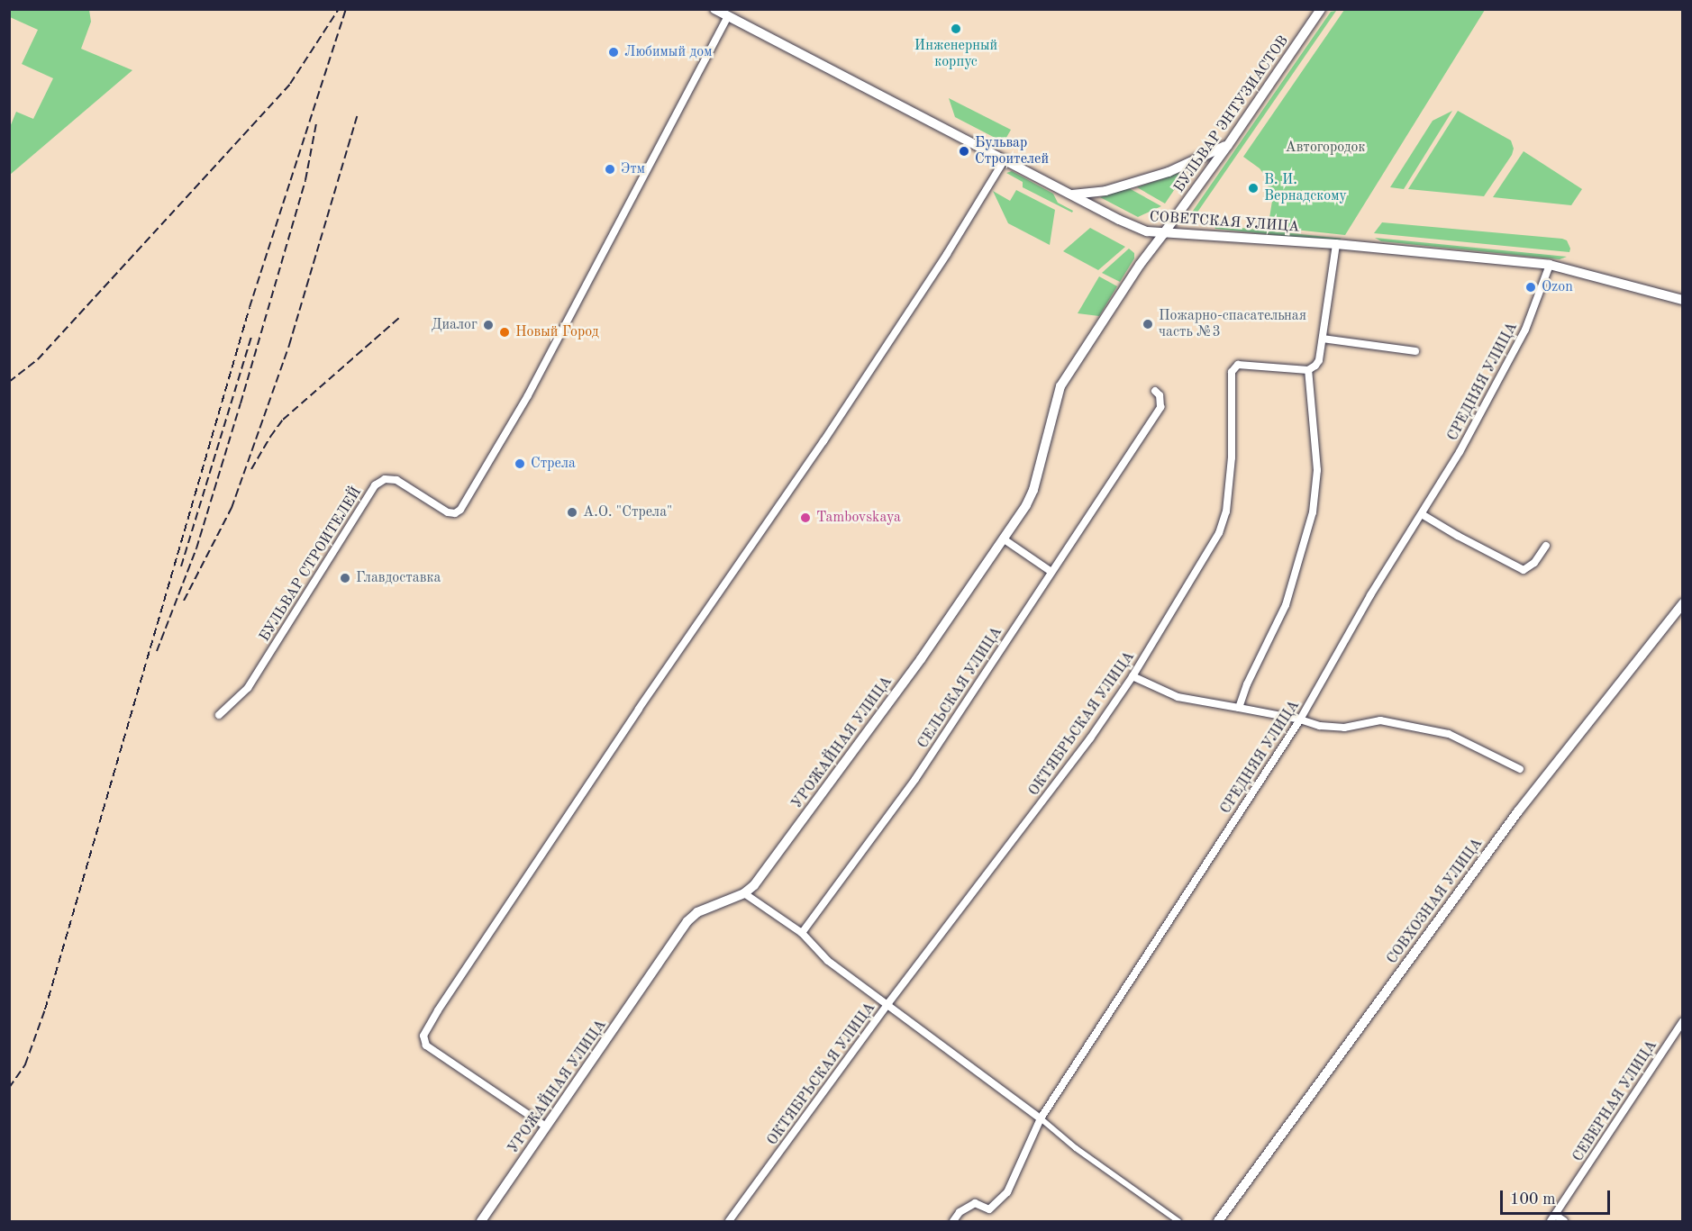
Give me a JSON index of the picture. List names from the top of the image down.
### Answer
{
  "streets": {
    "street": [
      "БУЛЬВАР ЭНТУЗИАСТОВ",
      "СОВЕТСКАЯ УЛИЦА",
      "СРЕДНЯЯ УЛИЦА",
      "БУЛЬВАР СТРОИТЕЛЕЙ",
      "СЕЛЬСКАЯ УЛИЦА",
      "ОКТЯБРЬСКАЯ УЛИЦА",
      "УРОЖАЙНАЯ УЛИЦА",
      "СОВХОЗНАЯ УЛИЦА",
      "СЕВЕРНАЯ УЛИЦА"
    ]
  },
  "crossings": [
    ["БУЛЬВАР ЭНТУЗИАСТОВ", "СОВЕТСКАЯ УЛИЦА"],
    ["БУЛЬВАР ЭНТУЗИАСТОВ", "УРОЖАЙНАЯ УЛИЦА"],
    ["СОВЕТСКАЯ УЛИЦА", "СРЕДНЯЯ УЛИЦА"],
    ["СОВЕТСКАЯ УЛИЦА", "БУЛЬВАР СТРОИТЕЛЕЙ"],
    ["СОВЕТСКАЯ УЛИЦА", "УРОЖАЙНАЯ УЛИЦА"]
  ],
  "parks": ["Автогородок"],
  "places": [
    "Инженерный корпус",
    "Любимый дом",
    "Бульвар Строителей",
    "Этм",
    "В. И. Вернадскому",
    "Ozon",
    "Пожарно-спасательная часть №3",
    "Диалог",
    "Новый Город",
    "Стрела",
    "А.О. \"Стрела\"",
    "Tambovskaya",
    "Главдоставка"
  ],
  "scale_bar": "100 m"
}
